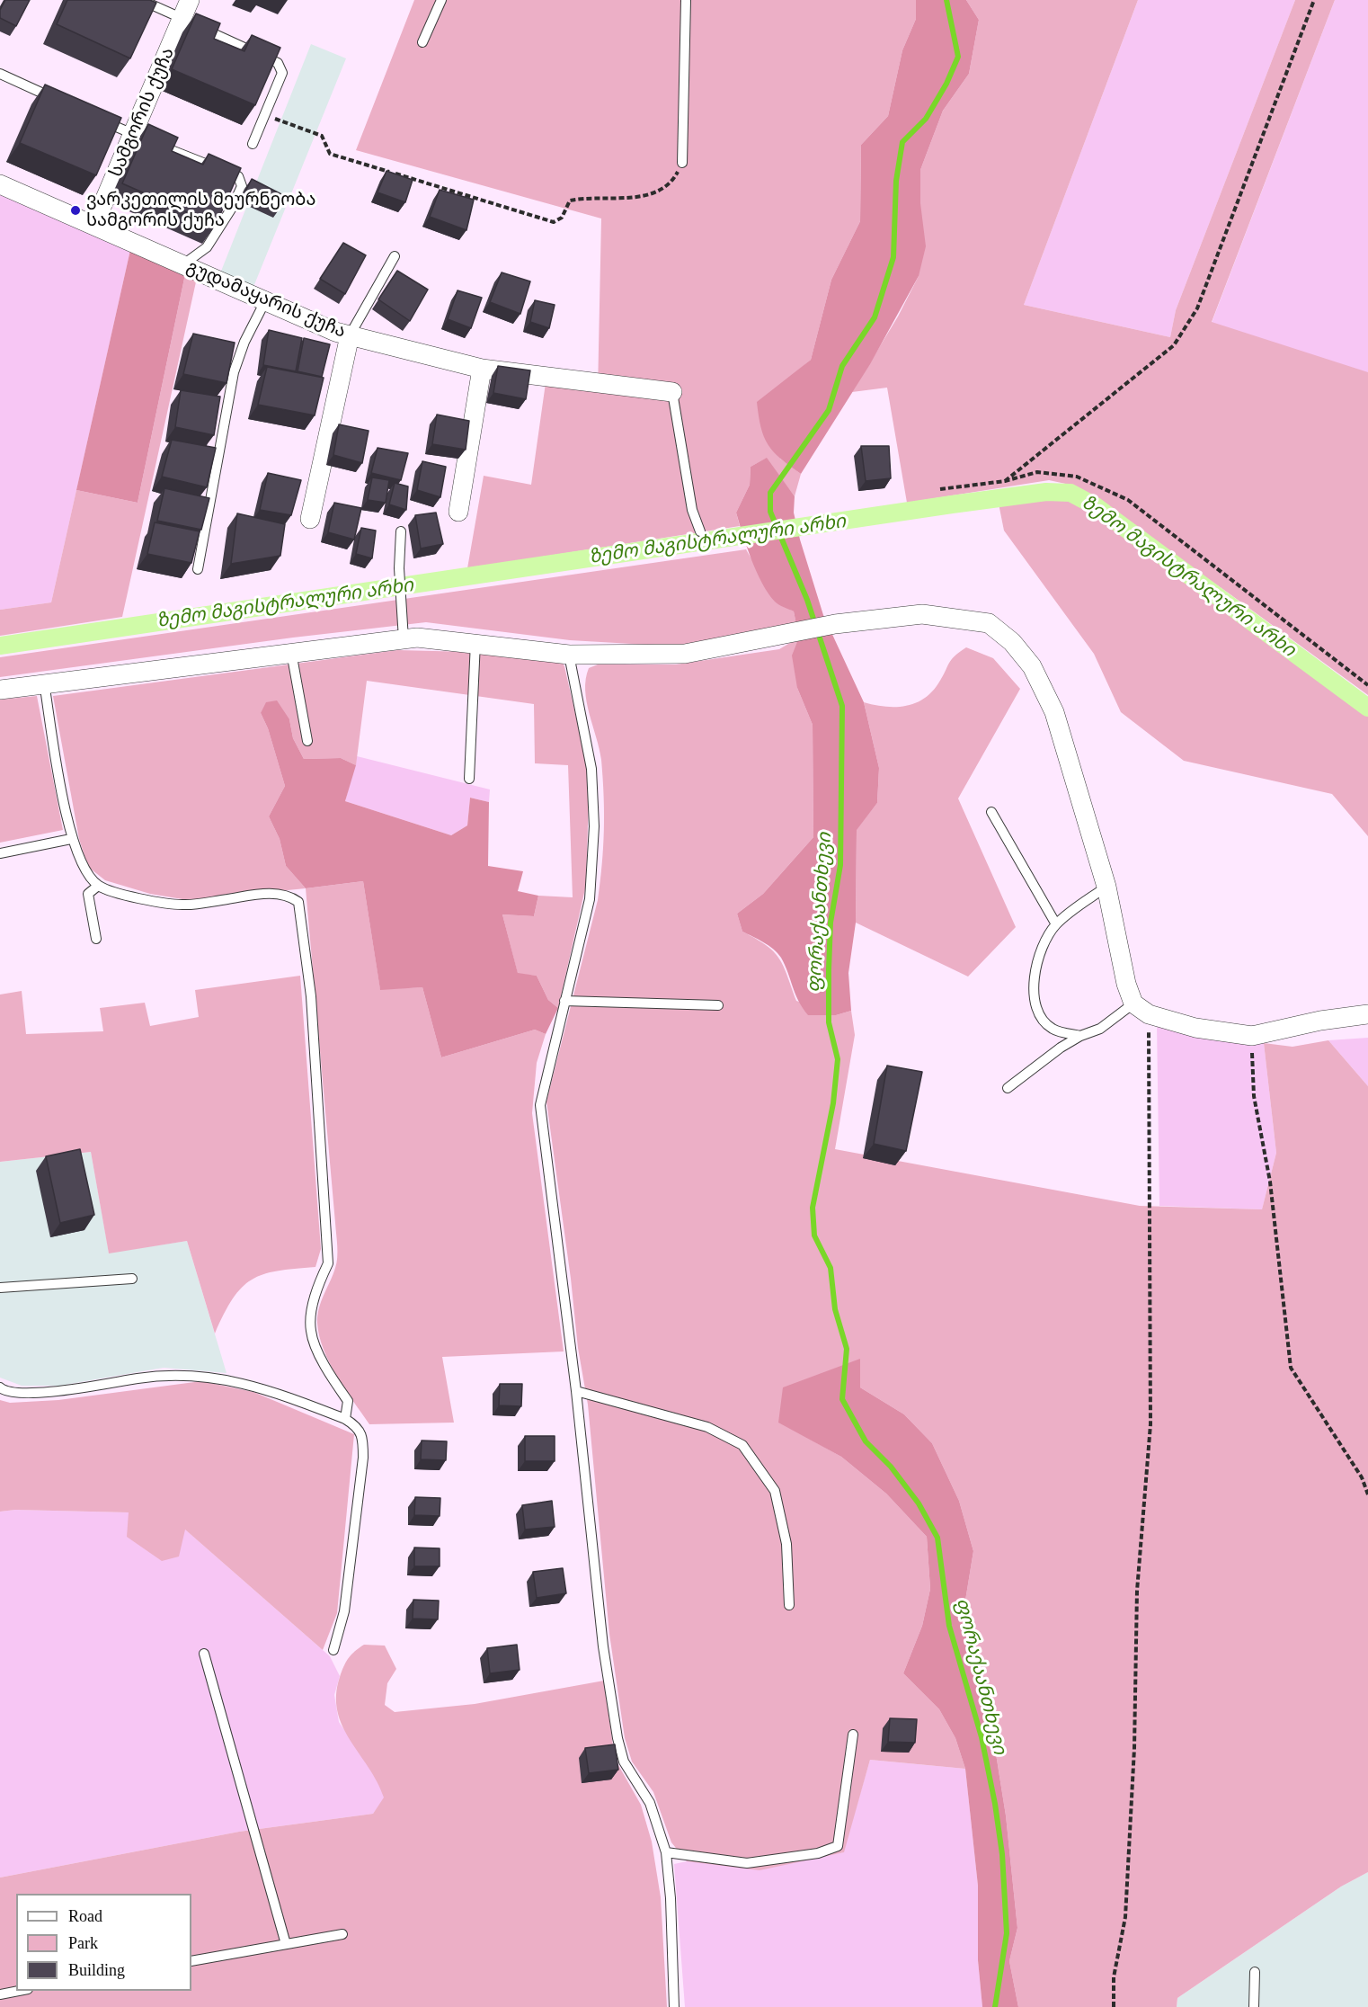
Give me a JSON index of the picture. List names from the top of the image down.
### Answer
{
  "streets": {
    "street": ["სამგორის ქუჩა", "გუდამაყარის ქუჩა"]
  },
  "crossings": [
    ["სამგორის ქუჩა", "გუდამაყარის ქუჩა"]
  ],
  "water": ["ზემო მაგისტრალური არხი", "ფორაქაანთხევი"],
  "places": ["ვარკეთილის მეურნეობა სამგორის ქუჩა"],
  "legend": ["Road", "Park", "Building"]
}
